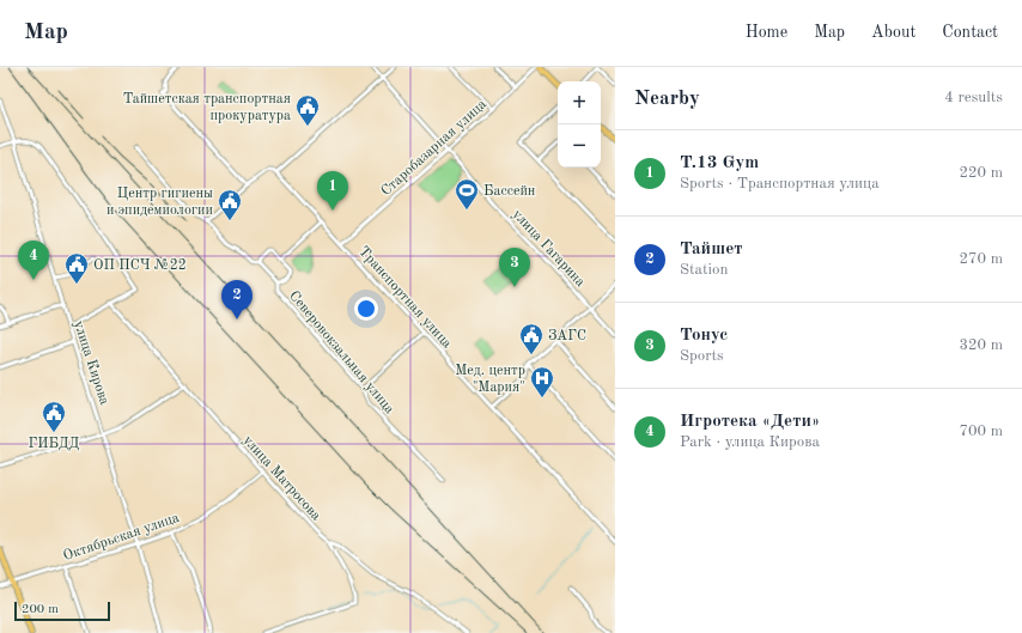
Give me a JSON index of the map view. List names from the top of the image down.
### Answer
{
  "streets": {
    "street": [
      "Старобазарная улица",
      "улица Гагарина",
      "Транспортная улица",
      "Северовокзальная улица",
      "улица Кирова",
      "улица Матросова",
      "Октябрьская улица"
    ]
  },
  "crossings": [
    ["Старобазарная улица", "улица Гагарина"],
    ["Старобазарная улица", "Транспортная улица"],
    ["улица Кирова", "Октябрьская улица"],
    ["улица Матросова", "Октябрьская улица"]
  ],
  "places": {
    "public building": [
      "Тайшетская транспортная прокуратура",
      "Центр гигиены и эпидемиологии",
      "ОП ПСЧ №22",
      "ЗАГС",
      "ГИБДД"
    ],
    "sports": ["Бассейн"],
    "hospital": ["Мед. центр \"Мария\""]
  },
  "scale_bar": "200 m",
  "page": {
    "header": "Map",
    "nav": [
      "Home",
      "Map",
      "About",
      "Contact"
    ],
    "heading": ["Nearby", "4 results"],
    "map_buttons": ["+", "−"],
    "list": [
      {
        "mark": "1",
        "name": "T.13 Gym",
        "note": "Sports · Транспортная улица",
        "value": "220 m"
      },
      {
        "mark": "2",
        "name": "Тайшет",
        "note": "Station",
        "value": "270 m"
      },
      {
        "mark": "3",
        "name": "Тонус",
        "note": "Sports",
        "value": "320 m"
      },
      {
        "mark": "4",
        "name": "Игротека «Дети»",
        "note": "Park · улица Кирова",
        "value": "700 m"
      }
    ],
    "pins": [
      "1",
      "4",
      "3",
      "2"
    ],
    "scale": "200 m"
  }
}
